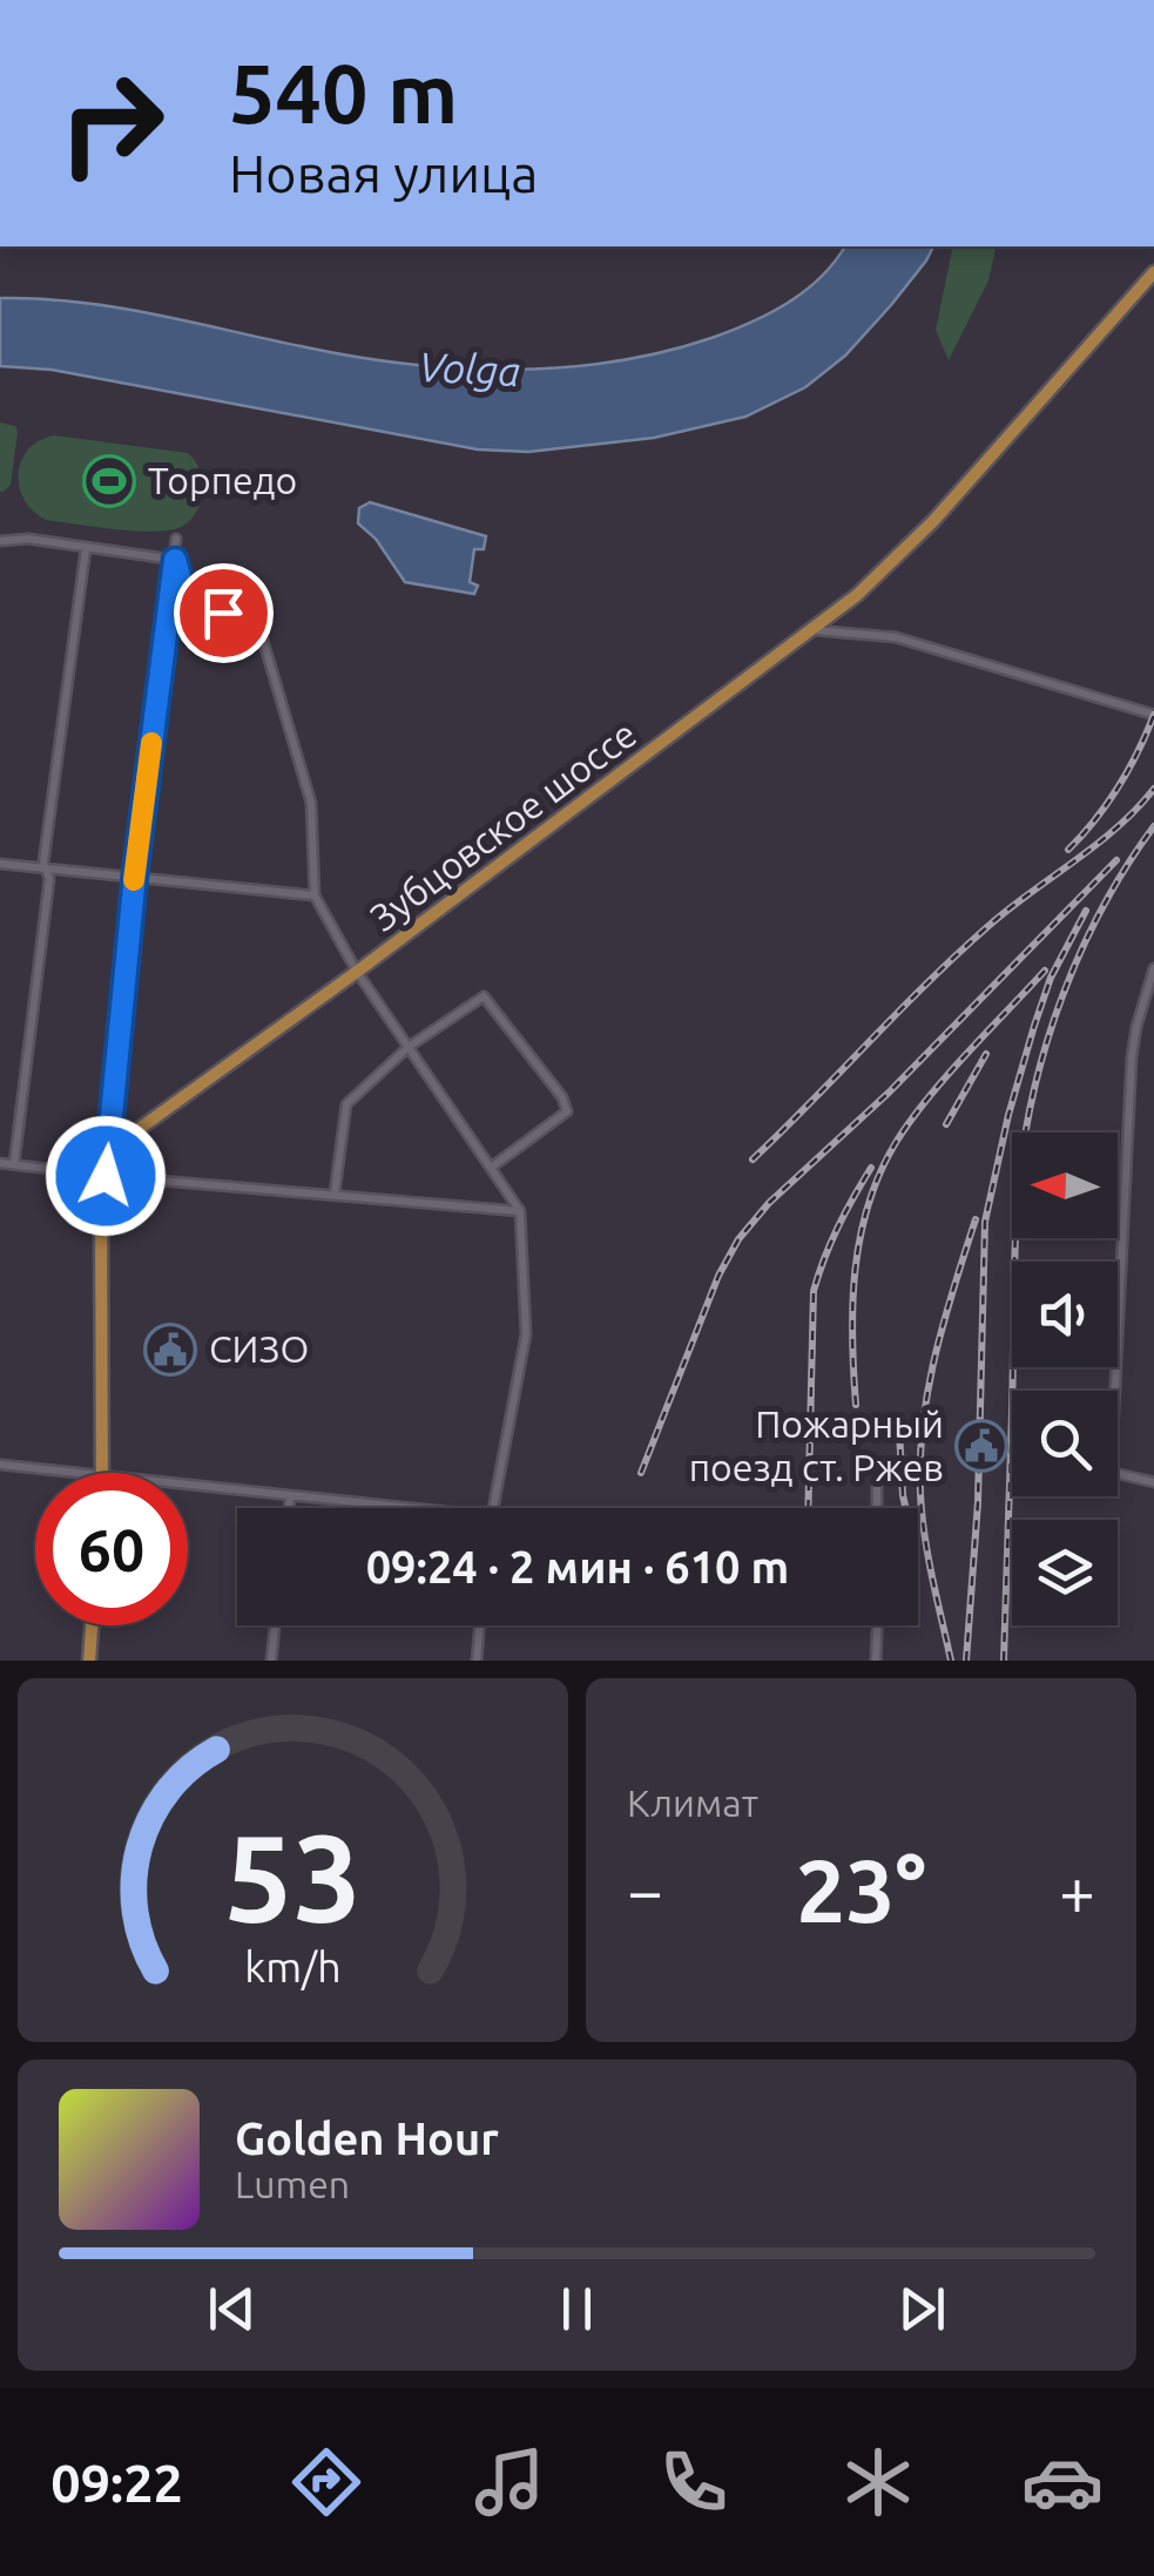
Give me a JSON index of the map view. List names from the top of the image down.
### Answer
{
  "streets": {
    "main road": ["Зубцовское шоссе"]
  },
  "water": ["Volga"],
  "places": {
    "sports": ["Торпедо"],
    "public building": ["СИЗО", "Пожарный поезд ст. Ржев"]
  },
  "north": "left",
  "page": {
    "turn": ["540 m", "Новая улица"],
    "limit": "60",
    "trip": "09:24 · 2 мин · 610 m",
    "tile": "Климат",
    "heat": ["−", "23°", "+"],
    "song": ["Golden Hour", "Lumen"],
    "tabs": "09:22",
    "gauge": ["53", "km/h"]
  }
}
